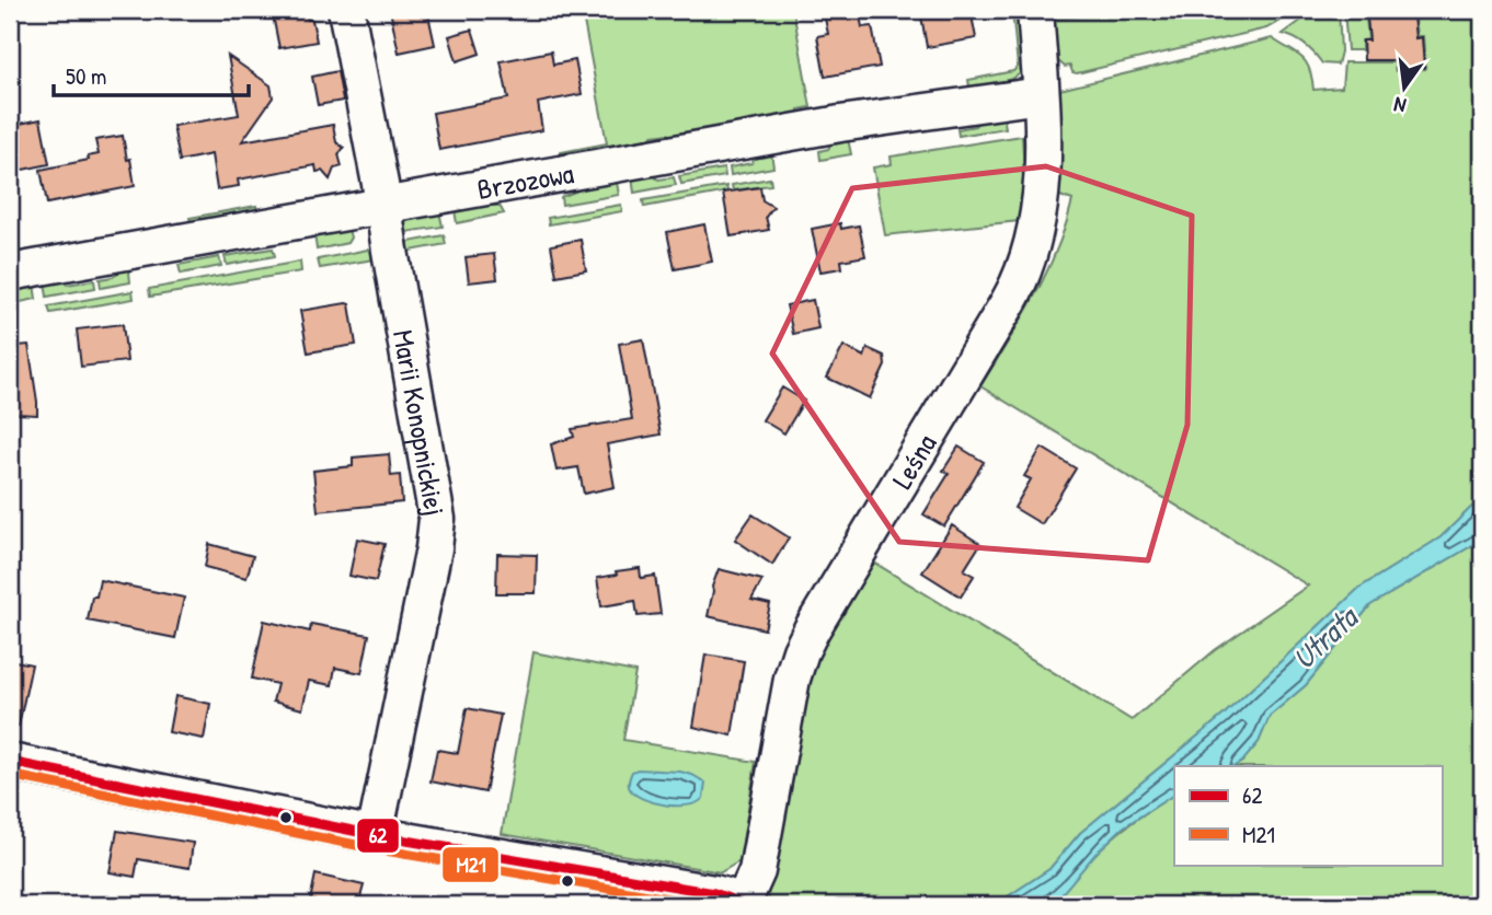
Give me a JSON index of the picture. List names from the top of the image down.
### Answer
{
  "streets": {
    "street": ["Brzozowa", "Marii Konopnickiej", "Leśna"]
  },
  "crossings": [
    ["Brzozowa", "Marii Konopnickiej"],
    ["Brzozowa", "Leśna"]
  ],
  "water": ["Utrata"],
  "lines": ["transit line 62", "transit line M21"],
  "legend": ["62", "M21"],
  "scale_bar": "50 m",
  "north": "bottom"
}
